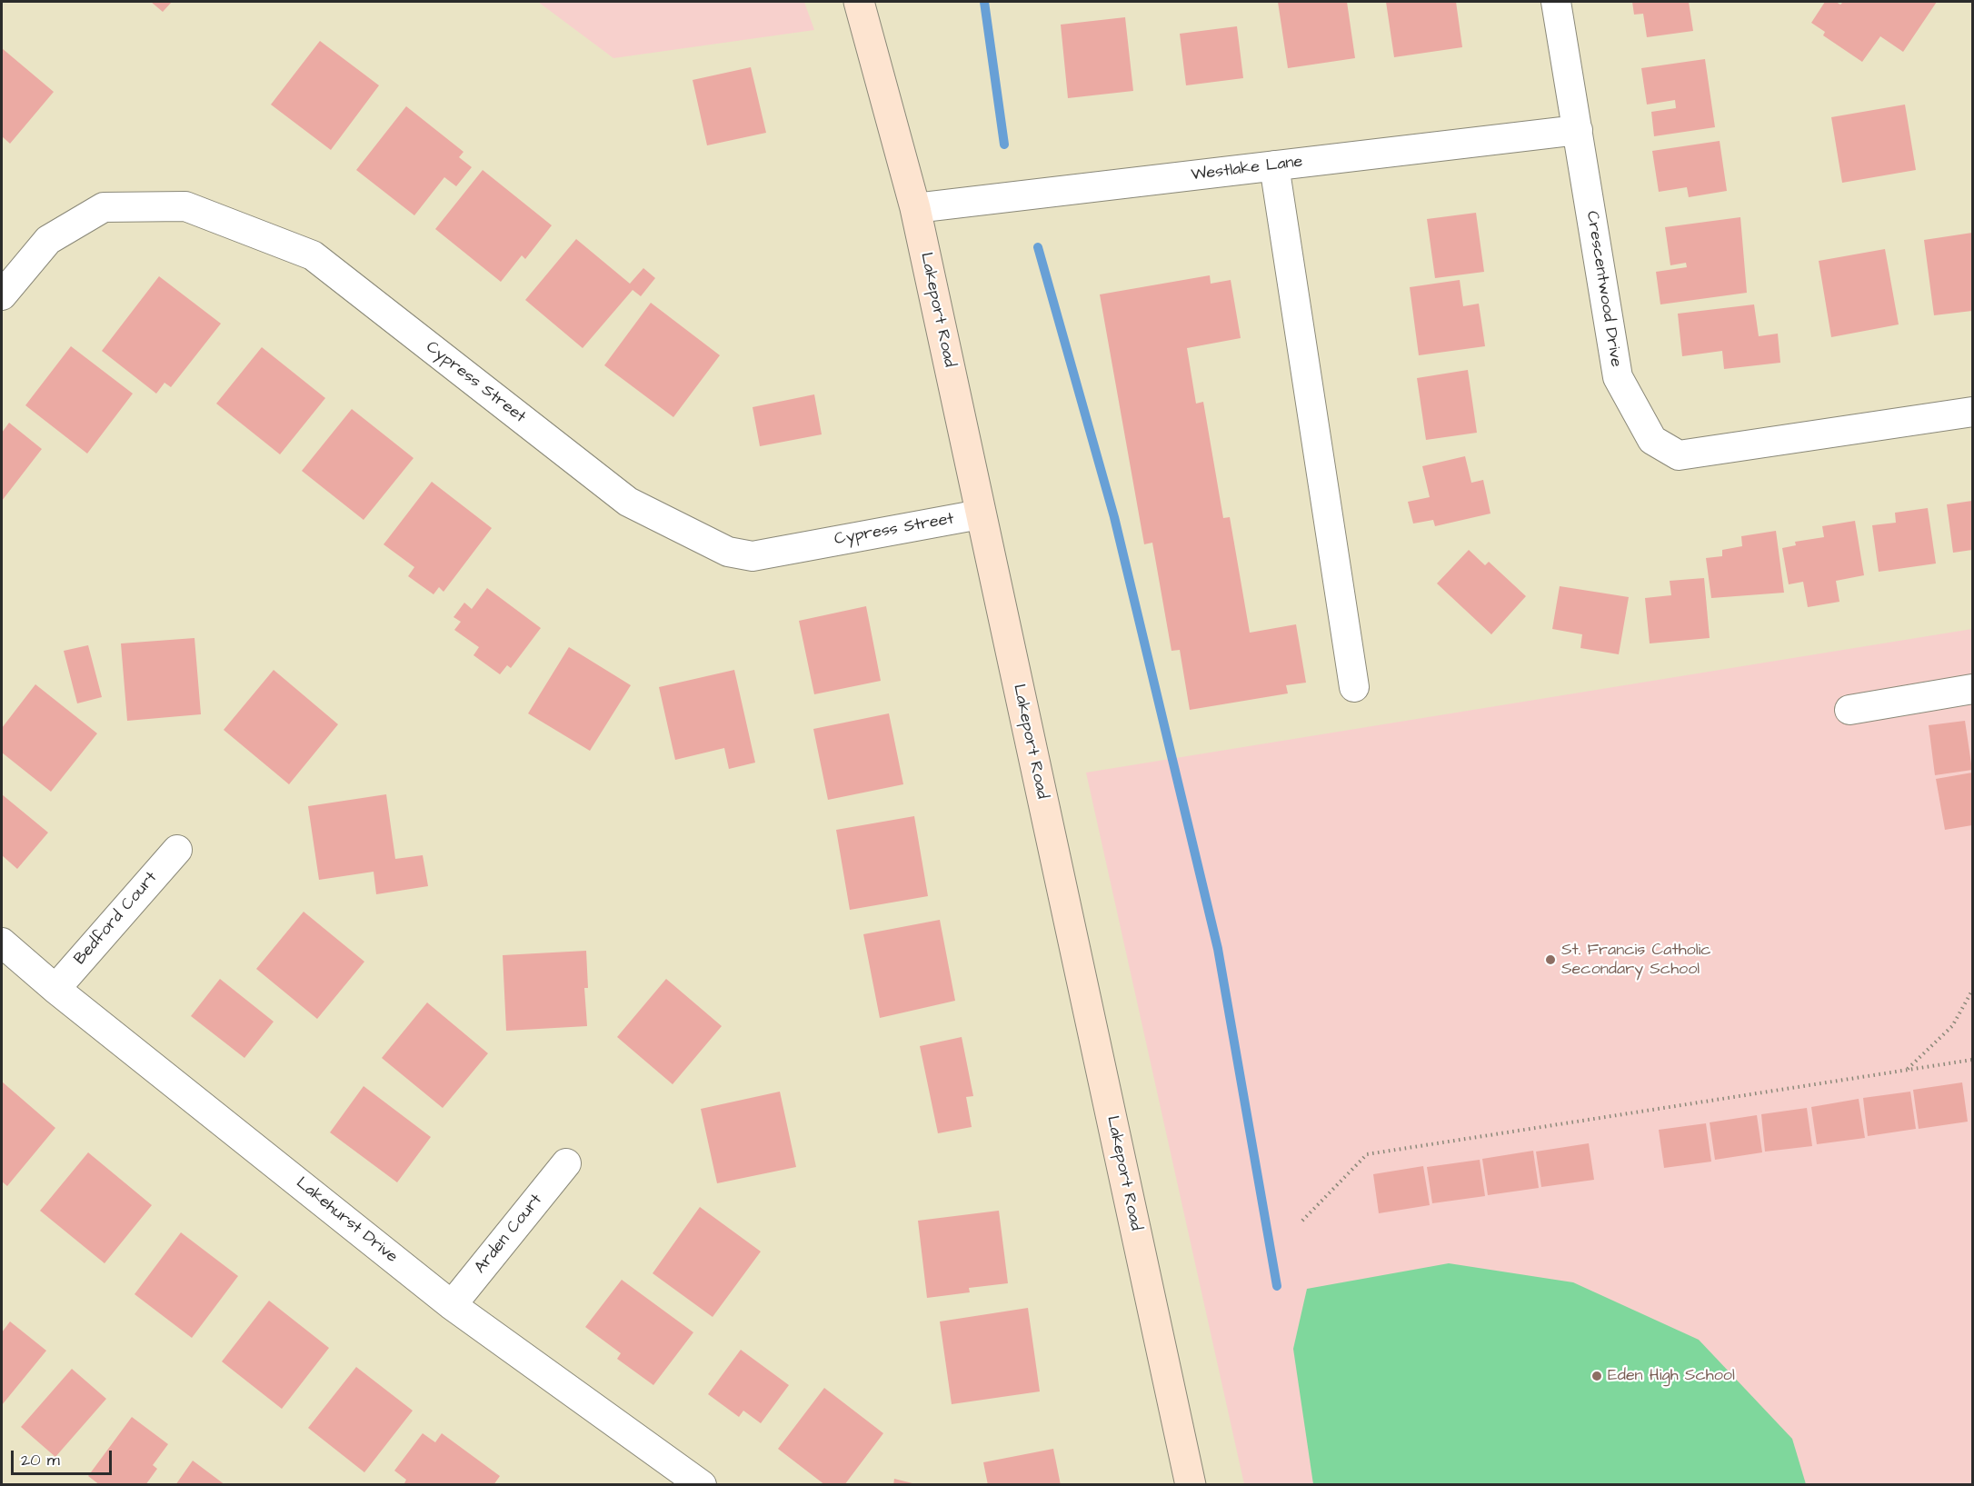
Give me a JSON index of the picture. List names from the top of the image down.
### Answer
{
  "streets": {
    "main road": ["Lakeport Road"],
    "street": [
      "Westlake Lane",
      "Crescentwood Drive",
      "Cypress Street",
      "Bedford Court",
      "Lakehurst Drive",
      "Arden Court"
    ]
  },
  "crossings": [
    ["Westlake Lane", "Crescentwood Drive"],
    ["Westlake Lane", "Lakeport Road"],
    ["Lakeport Road", "Cypress Street"],
    ["Bedford Court", "Lakehurst Drive"],
    ["Lakehurst Drive", "Arden Court"]
  ],
  "places": ["St. Francis Catholic Secondary School", "Eden High School"],
  "scale_bar": "20 m"
}
